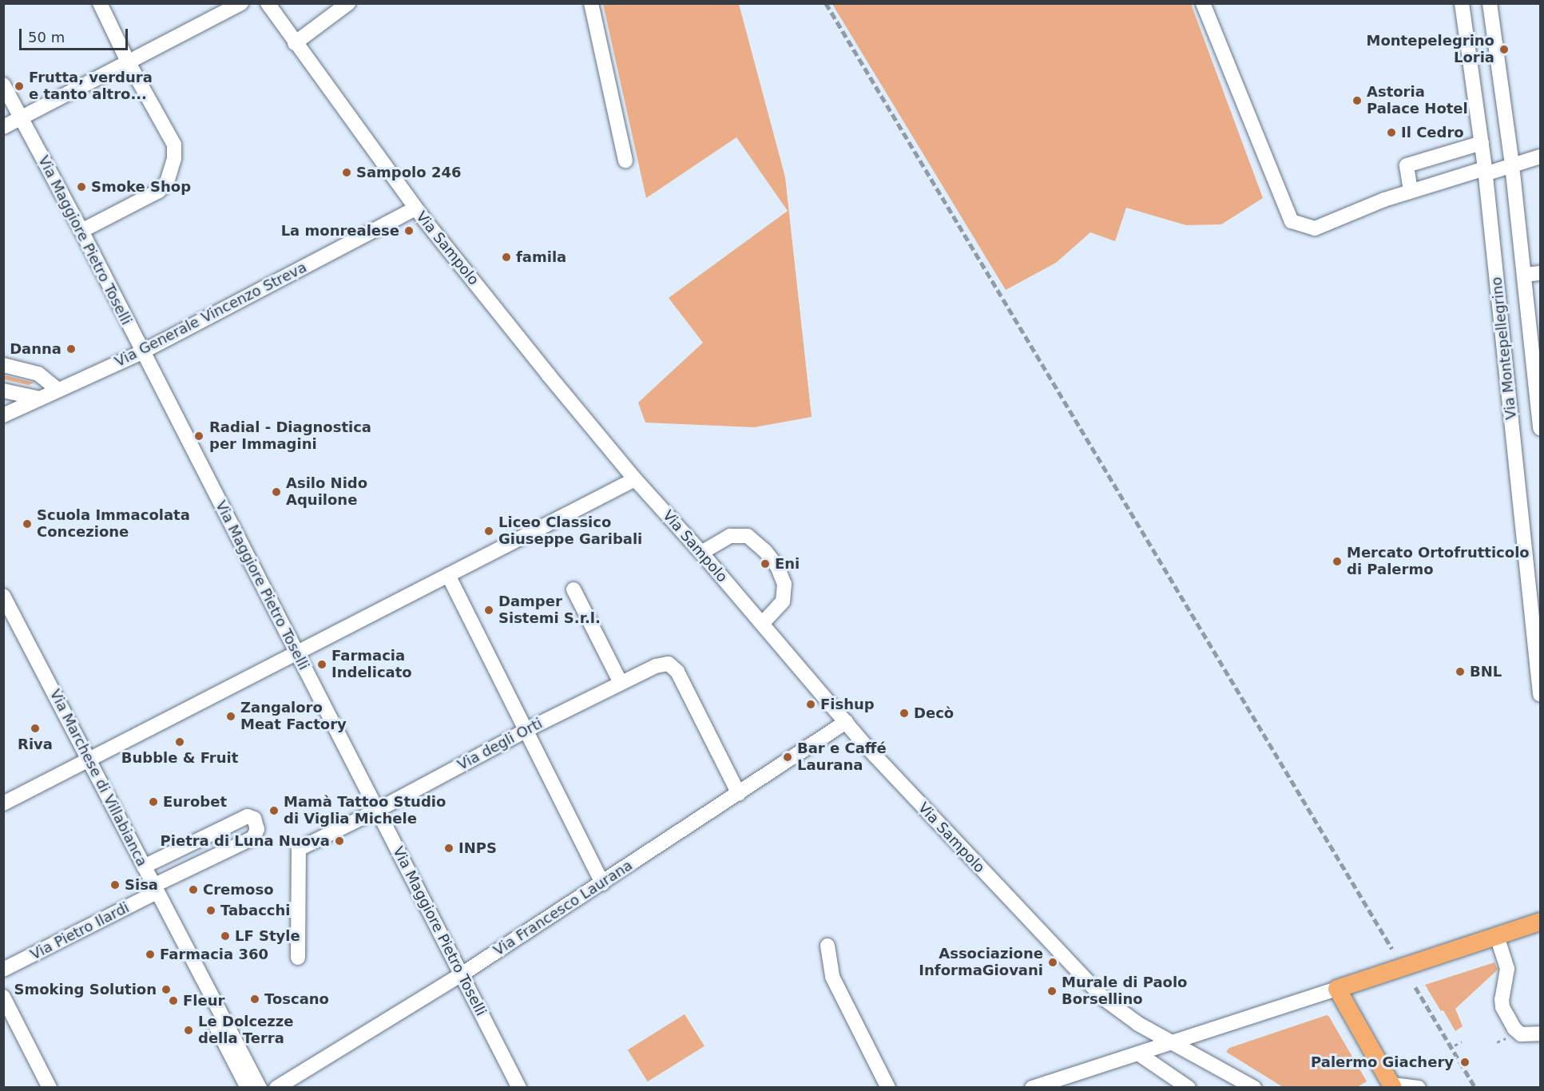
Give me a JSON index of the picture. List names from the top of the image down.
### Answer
{
  "streets": {
    "street": [
      "Via Maggiore Pietro Toselli",
      "Via Sampolo",
      "Via Generale Vincenzo Streva",
      "Via Montepellegrino",
      "Via degli Orti",
      "Via Marchese di Villabianca",
      "Via Francesco Laurana",
      "Via Pietro Ilardi"
    ]
  },
  "crossings": [
    ["Via Maggiore Pietro Toselli", "Via Generale Vincenzo Streva"],
    ["Via Maggiore Pietro Toselli", "Via degli Orti"],
    ["Via Maggiore Pietro Toselli", "Via Francesco Laurana"],
    ["Via Sampolo", "Via Generale Vincenzo Streva"],
    ["Via Sampolo", "Via Francesco Laurana"],
    ["Via degli Orti", "Via Francesco Laurana"],
    ["Via Marchese di Villabianca", "Via Pietro Ilardi"]
  ],
  "places": [
    "Montepelegrino Loria",
    "Frutta, verdura e tanto altro...",
    "Astoria Palace Hotel",
    "Il Cedro",
    "Sampolo 246",
    "Smoke Shop",
    "La monrealese",
    "famila",
    "Danna",
    "Radial - Diagnostica per Immagini",
    "Asilo Nido Aquilone",
    "Scuola Immacolata Concezione",
    "Liceo Classico Giuseppe Garibali",
    "Mercato Ortofrutticolo di Palermo",
    "Eni",
    "Damper Sistemi S.r.l.",
    "Farmacia Indelicato",
    "BNL",
    "Fishup",
    "Decò",
    "Zangaloro Meat Factory",
    "Riva",
    "Bubble & Fruit",
    "Bar e Caffé Laurana",
    "Eurobet",
    "Mamà Tattoo Studio di Viglia Michele",
    "Pietra di Luna Nuova",
    "INPS",
    "Sisa",
    "Cremoso",
    "Tabacchi",
    "LF Style",
    "Farmacia 360",
    "Associazione InformaGiovani",
    "Smoking Solution",
    "Murale di Paolo Borsellino",
    "Toscano",
    "Fleur",
    "Le Dolcezze della Terra",
    "Palermo Giachery"
  ],
  "scale_bar": "50 m"
}
